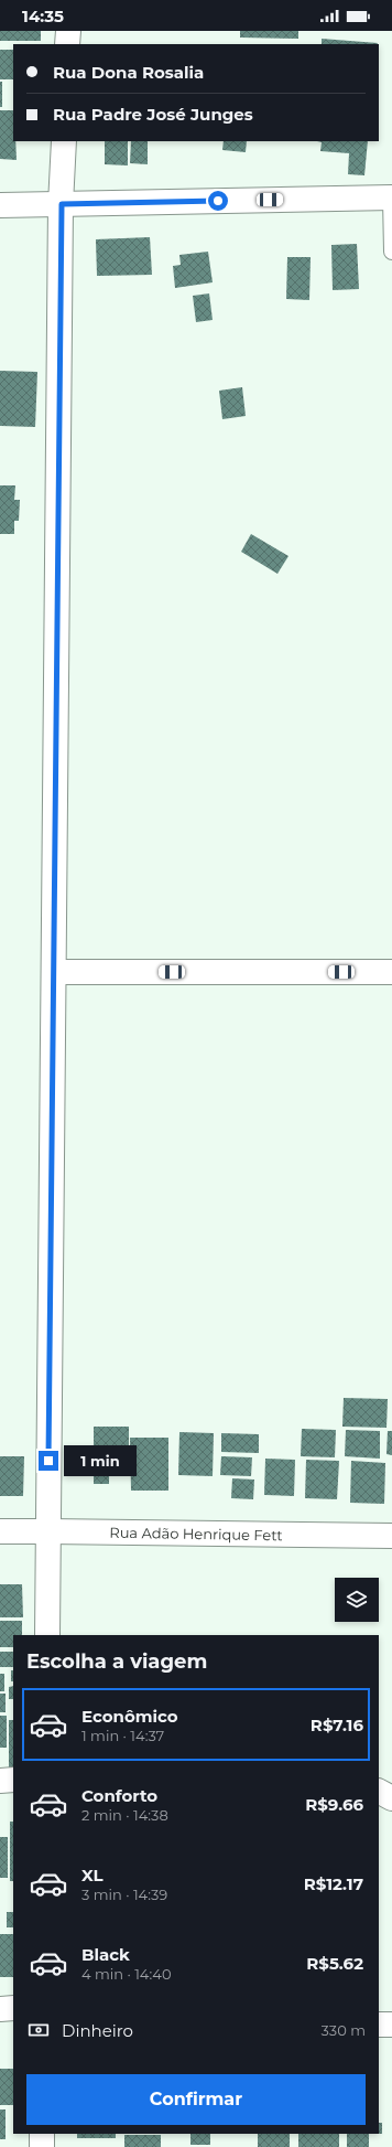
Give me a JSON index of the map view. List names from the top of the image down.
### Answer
{
  "streets": {
    "street": ["Rua Adão Henrique Fett"]
  },
  "page": {
    "status": "14:35",
    "banner": ["Rua Dona Rosalia", "Rua Padre José Junges"],
    "bubble": "1 min",
    "heading": "Escolha a viagem",
    "list": [
      {
        "name": "Econômico",
        "note": "1 min · 14:37",
        "value": "R$7.16"
      },
      {
        "name": "Conforto",
        "note": "2 min · 14:38",
        "value": "R$9.66"
      },
      {
        "name": "XL",
        "note": "3 min · 14:39",
        "value": "R$12.17"
      },
      {
        "name": "Black",
        "note": "4 min · 14:40",
        "value": "R$5.62"
      }
    ],
    "pay": ["Dinheiro", "330 m"],
    "buttons": "Confirmar"
  }
}
